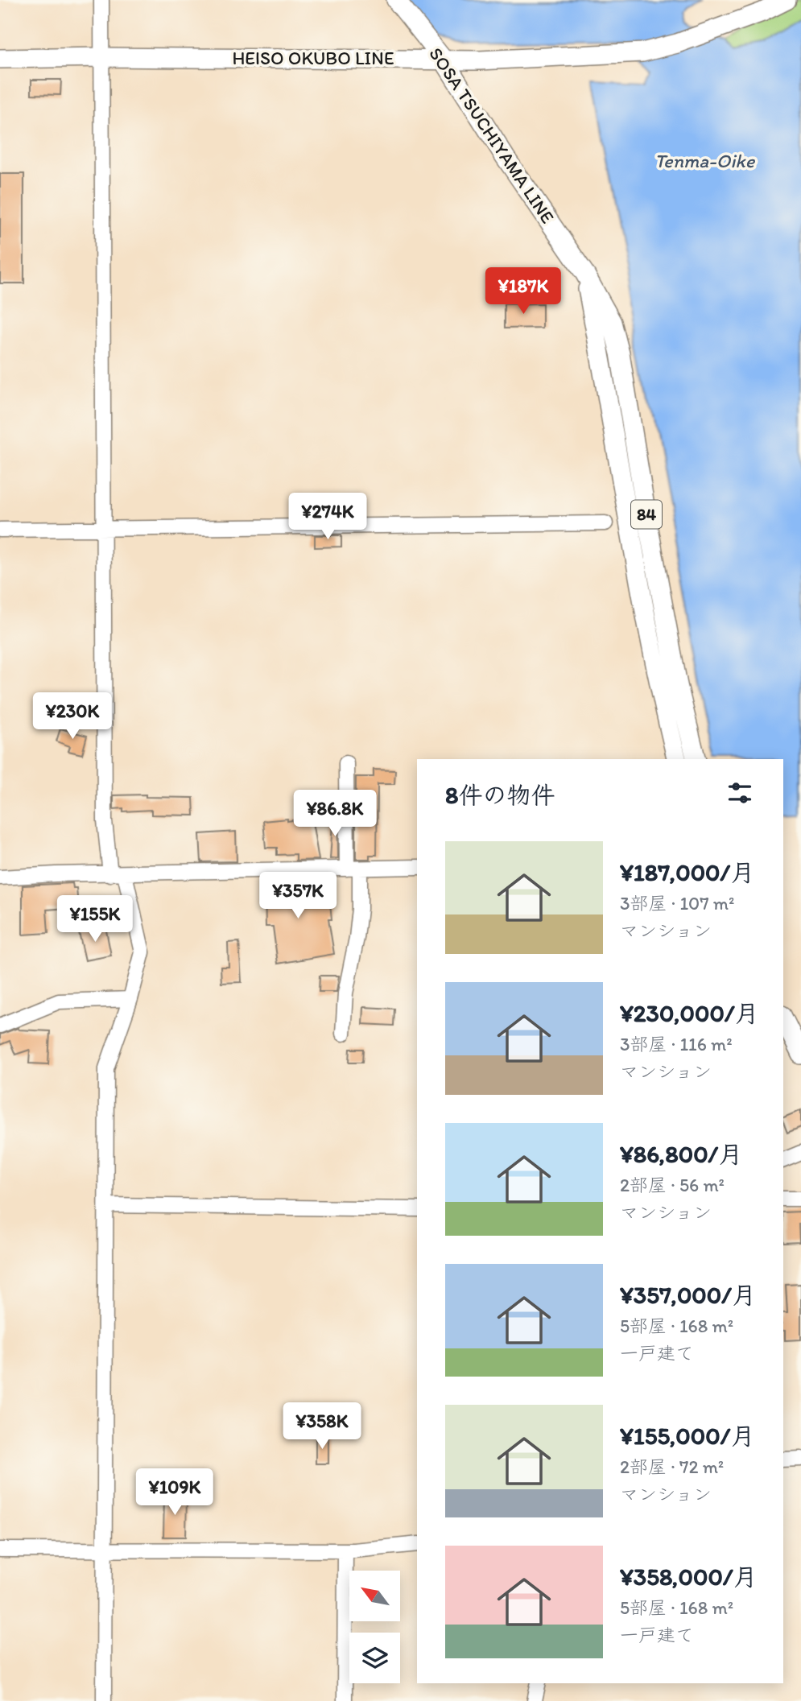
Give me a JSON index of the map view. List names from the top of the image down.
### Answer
{
  "streets": {
    "main road": ["HEISO OKUBO LINE", "SOSA TSUCHIYAMA LINE", "84"]
  },
  "crossings": [
    ["HEISO OKUBO LINE", "SOSA TSUCHIYAMA LINE"]
  ],
  "water": ["Tenma-Oike"],
  "north": "top left",
  "page": {
    "price": [
      "¥187K",
      "¥274K",
      "¥230K",
      "¥86.8K",
      "¥357K",
      "¥155K",
      "¥358K",
      "¥109K"
    ],
    "heading": "8件の物件",
    "list": [
      {
        "name": "¥187,000/月",
        "note": "3部屋 · 107 m² · マンション"
      },
      {
        "name": "¥230,000/月",
        "note": "3部屋 · 116 m² · マンション"
      },
      {
        "name": "¥86,800/月",
        "note": "2部屋 · 56 m² · マンション"
      },
      {
        "name": "¥357,000/月",
        "note": "5部屋 · 168 m² · 一戸建て"
      },
      {
        "name": "¥155,000/月",
        "note": "2部屋 · 72 m² · マンション"
      },
      {
        "name": "¥358,000/月",
        "note": "5部屋 · 168 m² · 一戸建て"
      }
    ]
  }
}
